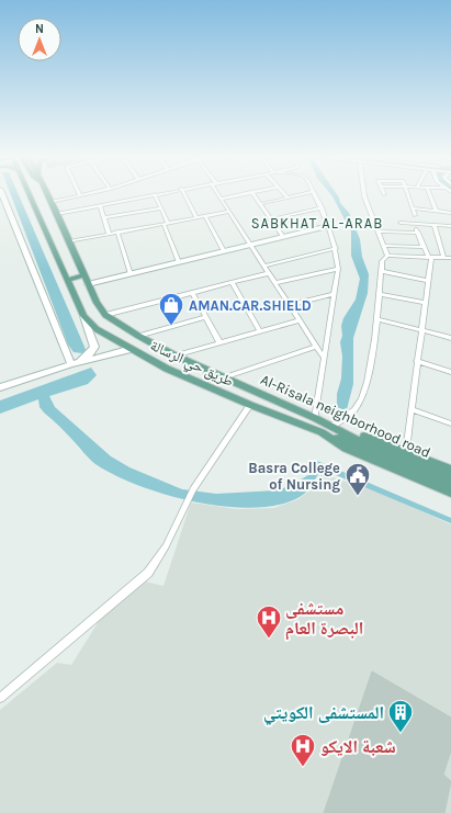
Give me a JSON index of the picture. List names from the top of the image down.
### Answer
{
  "streets": {
    "main road": ["طريق حي الرسالة", "Al-Risala neighborhood road"]
  },
  "crossings": [
    ["طريق حي الرسالة", "Al-Risala neighborhood road"]
  ],
  "districts": ["SABKHAT AL-ARAB"],
  "places": {
    "shop": ["AMAN.CAR.SHIELD"],
    "public building": ["Basra College of Nursing"],
    "hospital": ["مستشفى البصرة العام", "شعبة الايكو"],
    "building": ["المستشفى الكويتي"]
  },
  "north": "top"
}
